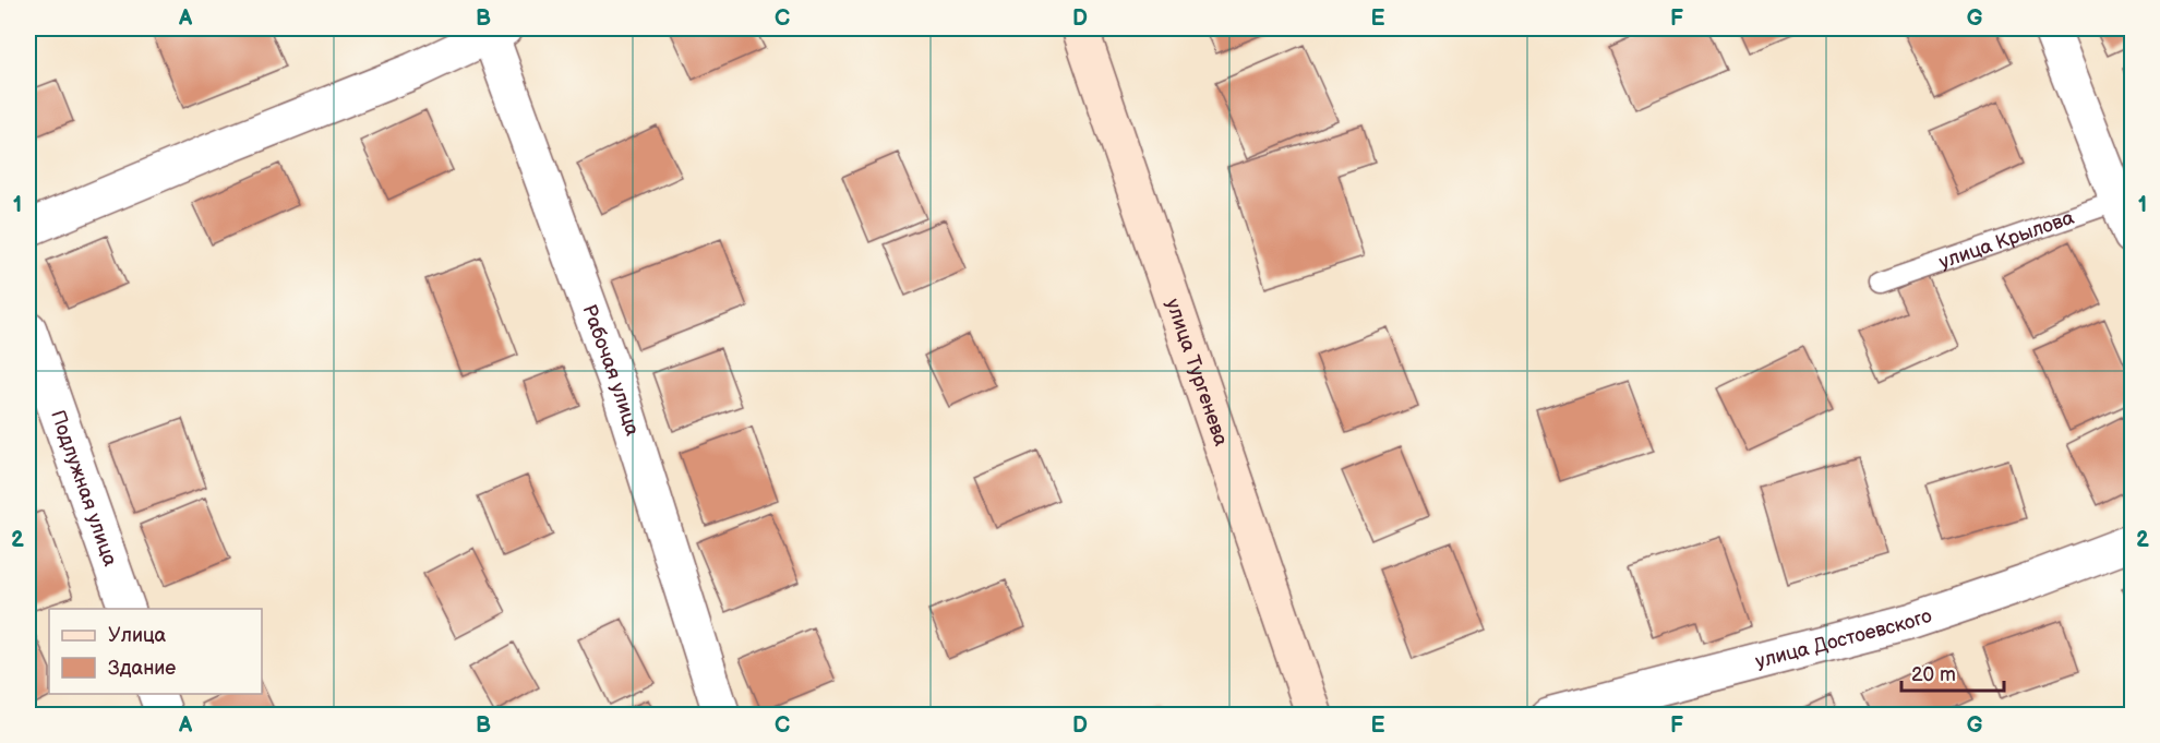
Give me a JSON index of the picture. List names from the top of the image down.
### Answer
{
  "streets": {
    "street": [
      "Рабочая улица",
      "улица Тургенева",
      "Подлужная улица",
      "улица Достоевского"
    ],
    "lane": ["улица Крылова"]
  },
  "legend": ["Улица", "Здание"],
  "scale_bar": "20 m",
  "grid": {
    "columns": [
      "A",
      "B",
      "C",
      "D",
      "E",
      "F",
      "G"
    ],
    "rows": ["1", "2"]
  }
}
